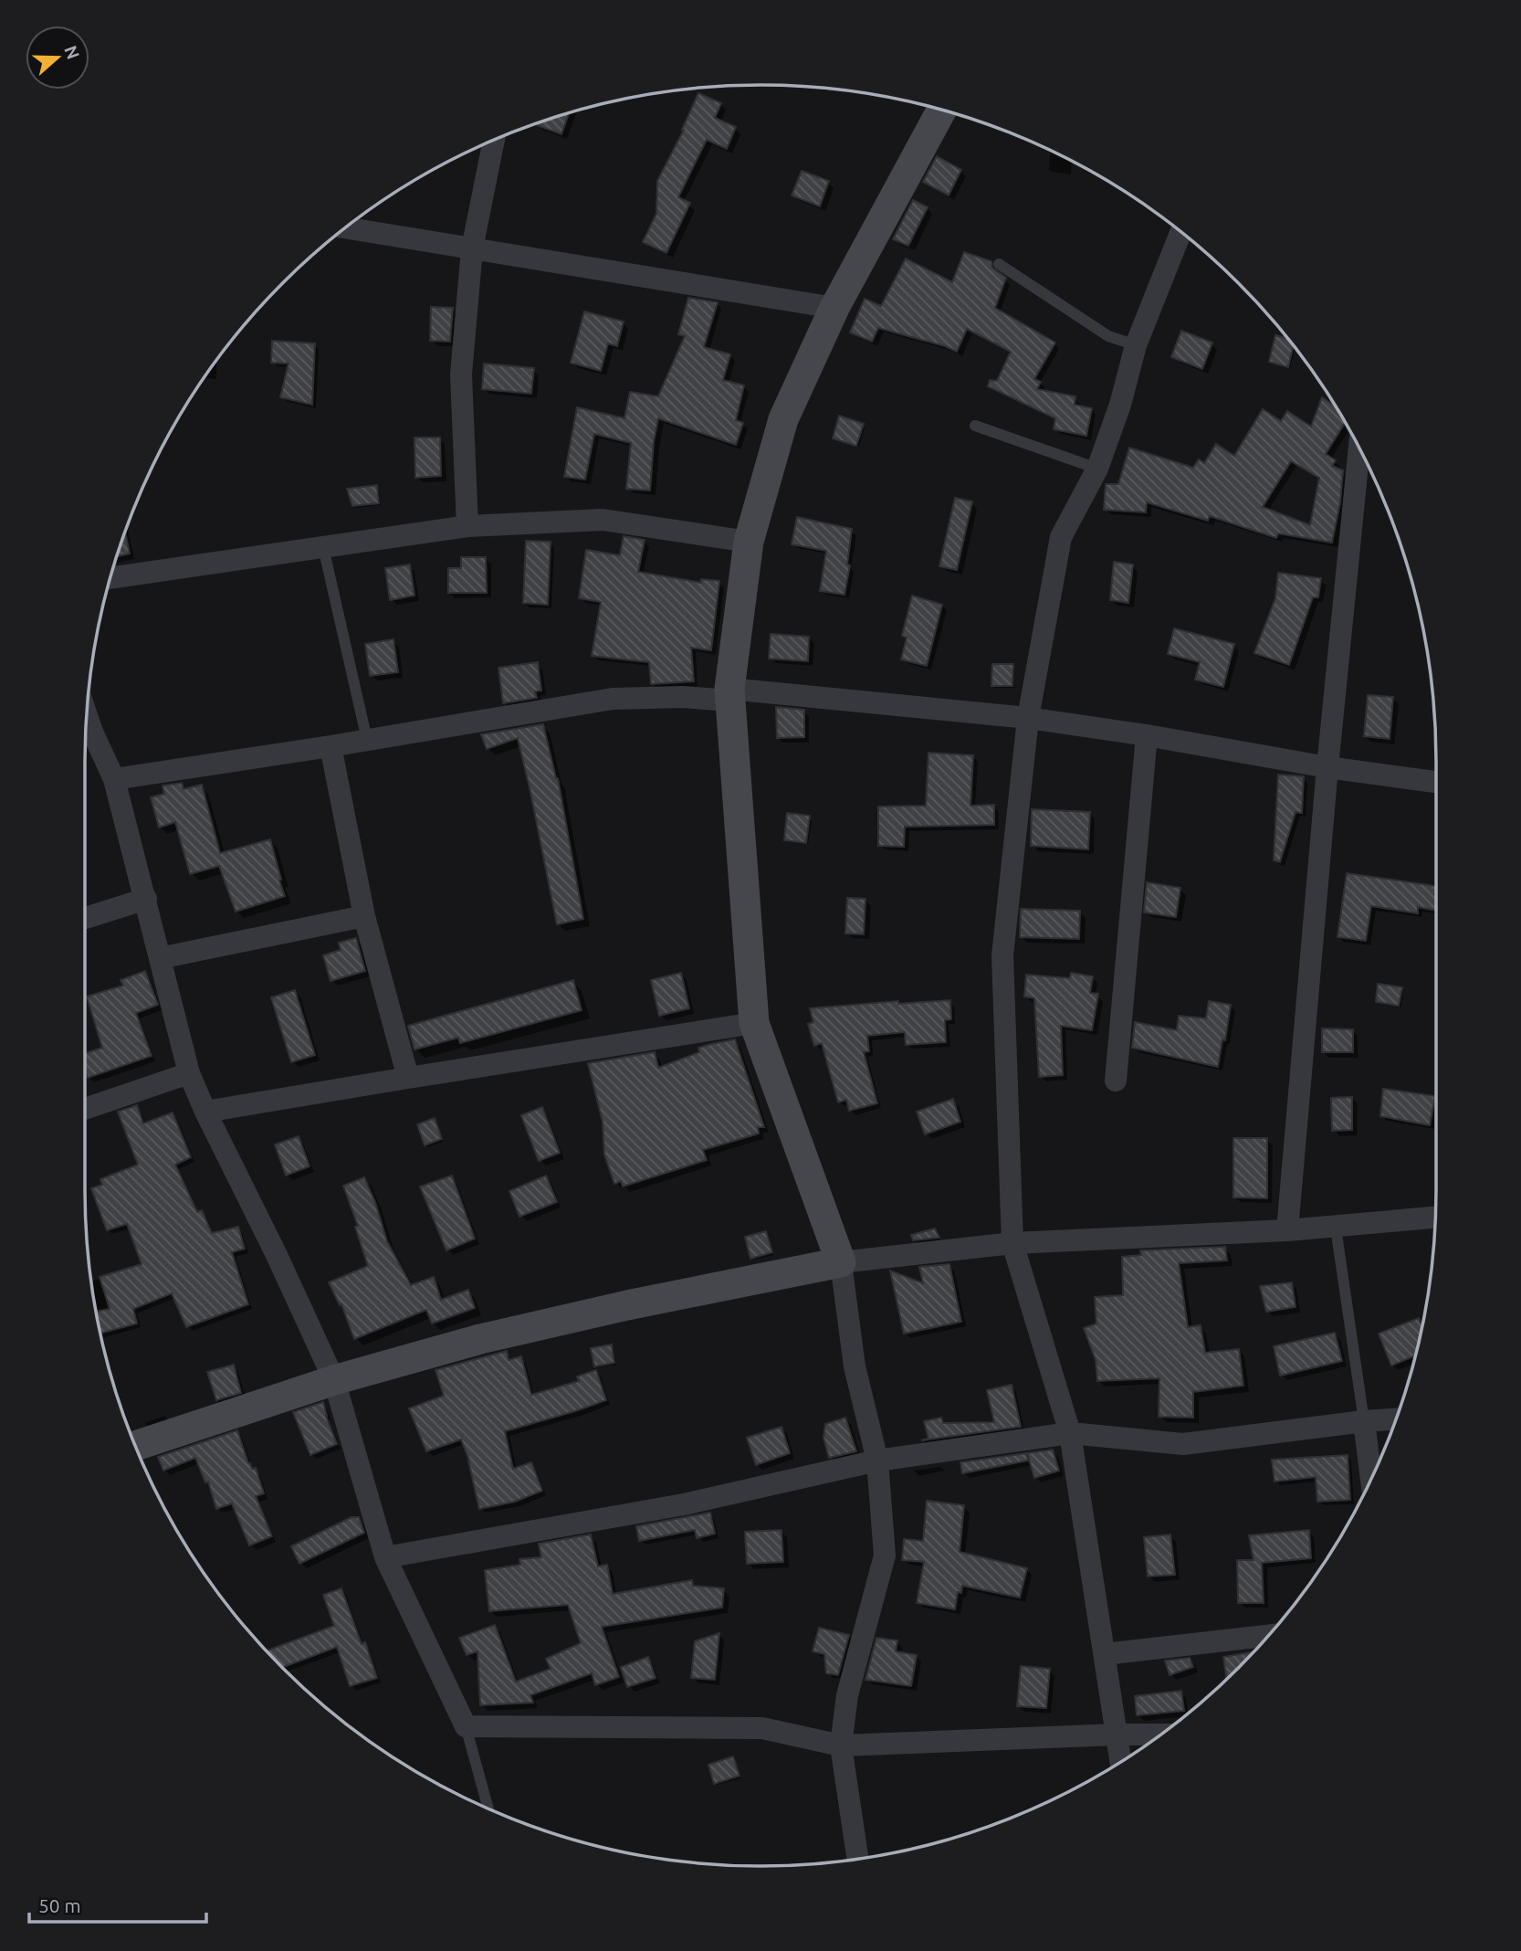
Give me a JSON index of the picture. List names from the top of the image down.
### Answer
{
  "scale_bar": "50 m",
  "north": "right"
}
